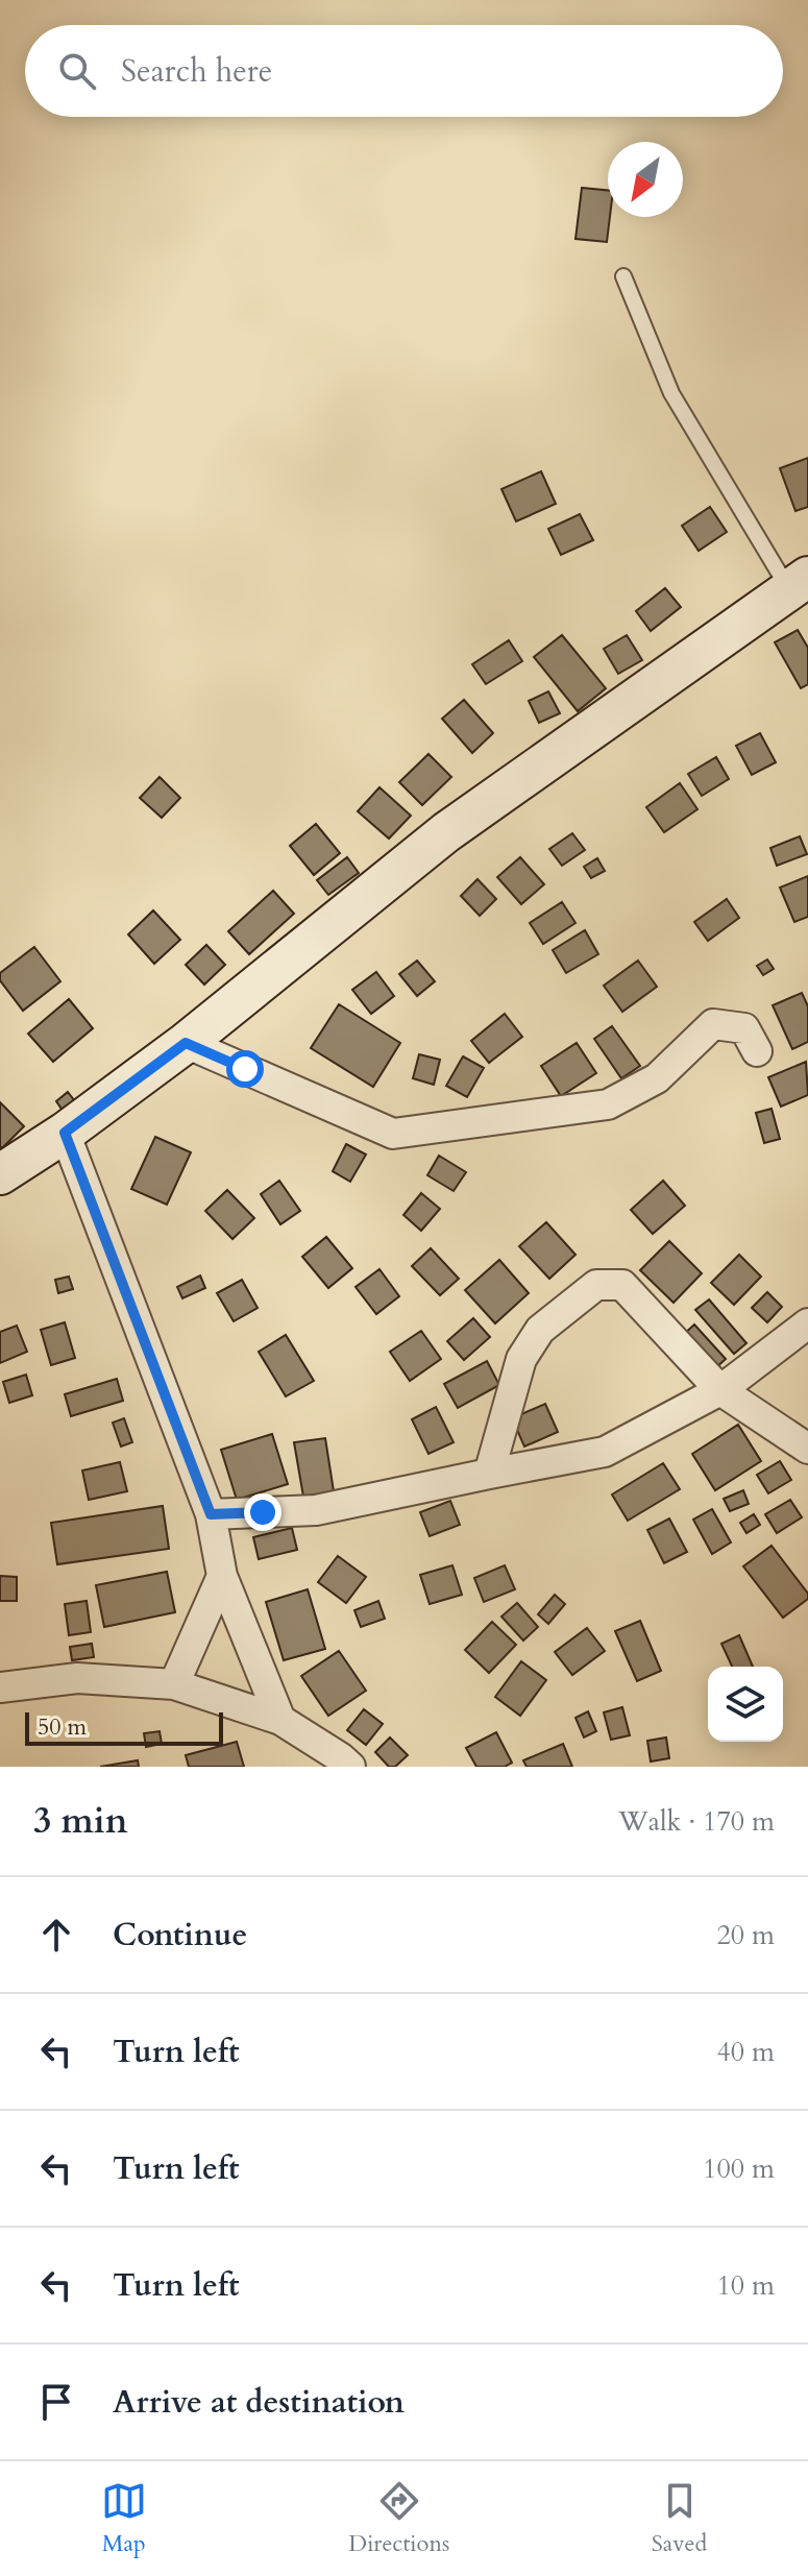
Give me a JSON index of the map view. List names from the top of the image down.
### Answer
{
  "scale_bar": "50 m",
  "north": "bottom left",
  "page": {
    "search": "Search here",
    "scale": "50 m",
    "heading": ["3 min", "Walk · 170 m"],
    "list": [
      ["Continue", "20 m"],
      ["Turn left", "40 m"],
      ["Turn left", "100 m"],
      ["Turn left", "10 m"],
      "Arrive at destination"
    ],
    "nav": ["Map", "Directions", "Saved"]
  }
}
